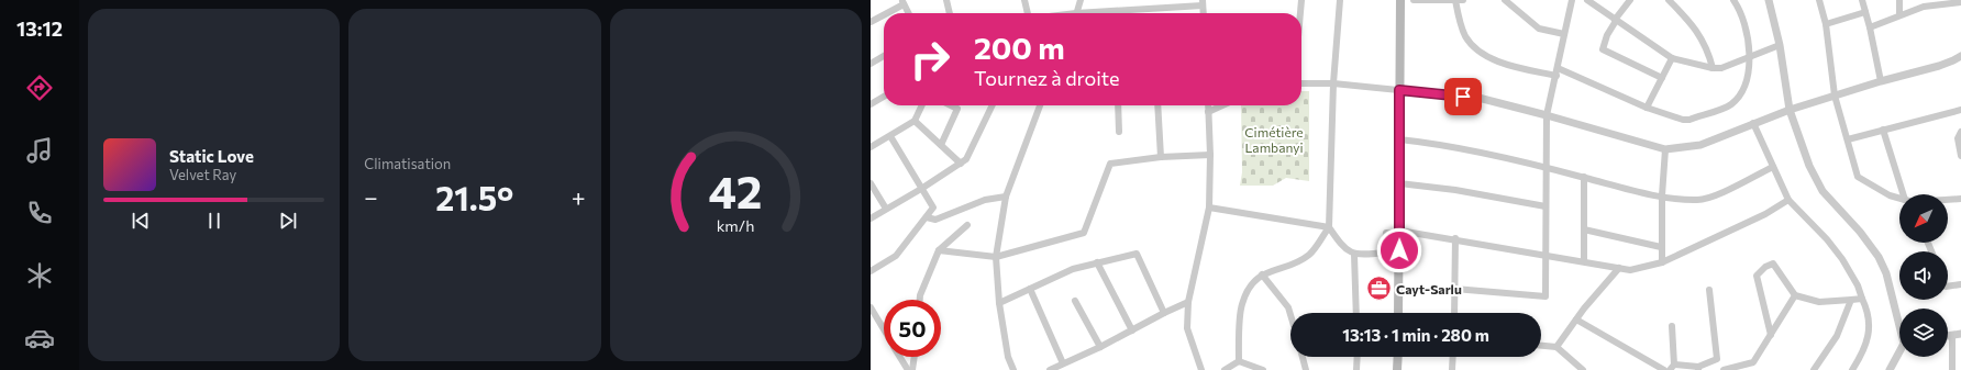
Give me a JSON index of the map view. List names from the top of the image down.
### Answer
{
  "parks": ["Cimétière Lambanyi"],
  "places": {
    "office": ["Cayt-Sarlu"]
  },
  "north": "bottom left",
  "page": {
    "tabs": "13:12",
    "tile": "Climatisation",
    "turn": ["200 m", "Tournez à droite"],
    "song": ["Static Love", "Velvet Ray"],
    "heat": ["−", "21.5°", "+"],
    "limit": "50",
    "trip": "13:13 · 1 min · 280 m",
    "gauge": ["42", "km/h"]
  }
}
